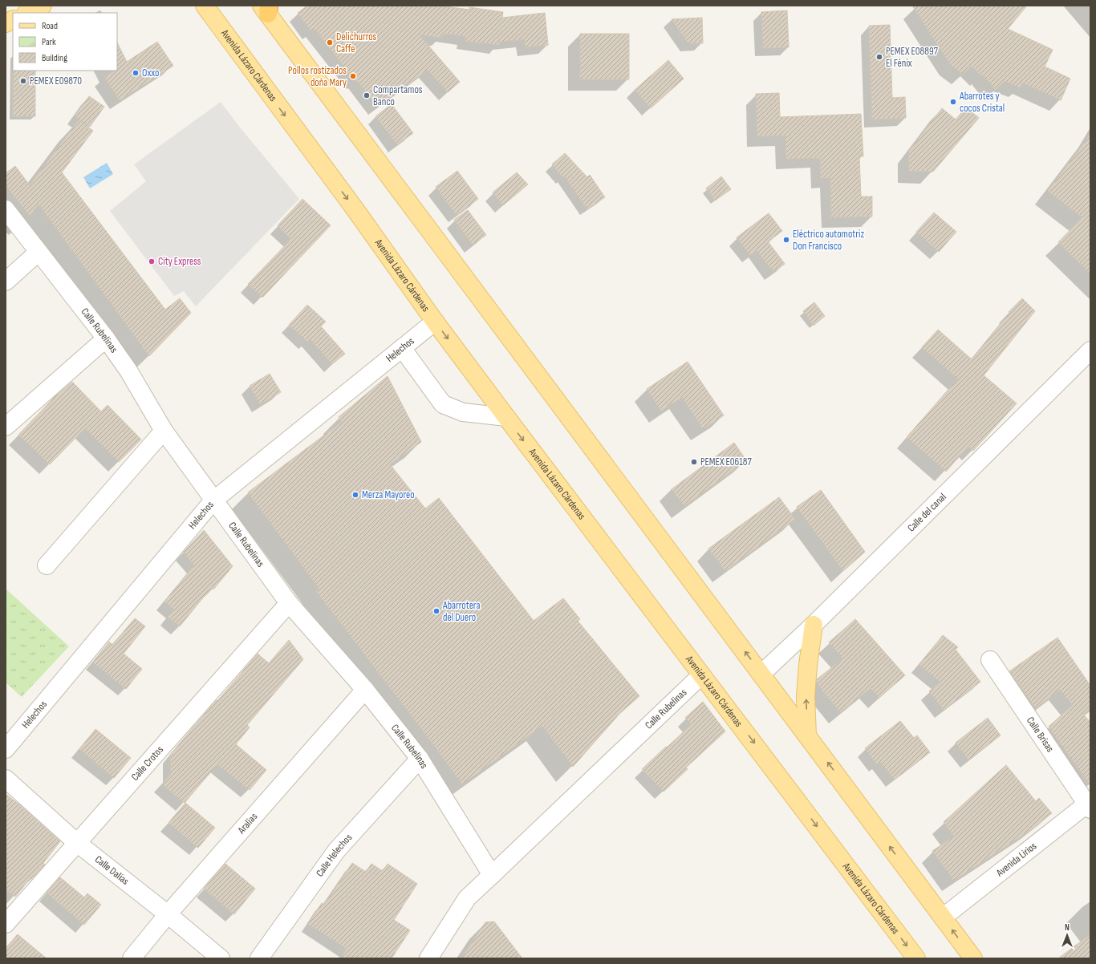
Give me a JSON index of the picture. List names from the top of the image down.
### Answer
{
  "streets": {
    "main road": ["Avenida Lázaro Cárdenas"],
    "street": [
      "Calle Rubelinas",
      "Helechos",
      "Calle del canal",
      "Calle Brisas",
      "Calle Crotos",
      "Aralias",
      "Calle Helechos",
      "Avenida Lirios",
      "Calle Dalias"
    ]
  },
  "crossings": [
    ["Avenida Lázaro Cárdenas", "Calle Rubelinas"],
    ["Avenida Lázaro Cárdenas", "Helechos"],
    ["Calle Rubelinas", "Helechos"],
    ["Calle Rubelinas", "Calle Crotos"],
    ["Calle Rubelinas", "Aralias"],
    ["Calle Rubelinas", "Calle Helechos"],
    ["Calle Brisas", "Avenida Lirios"],
    ["Calle Crotos", "Calle Dalias"],
    ["Aralias", "Calle Dalias"]
  ],
  "places": [
    "Delichurros Caffe",
    "PEMEX E08897 El Fénix",
    "Oxxo",
    "Pollos rostizados doña Mary",
    "PEMEX E09870",
    "Compartamos Banco",
    "Abarrotes y cocos Cristal",
    "Eléctrico automotriz Don Francisco",
    "City Express",
    "PEMEX E06187",
    "Merza Mayoreo",
    "Abarrotera del Duero"
  ],
  "legend": ["Road", "Park", "Building"],
  "north": "top"
}
